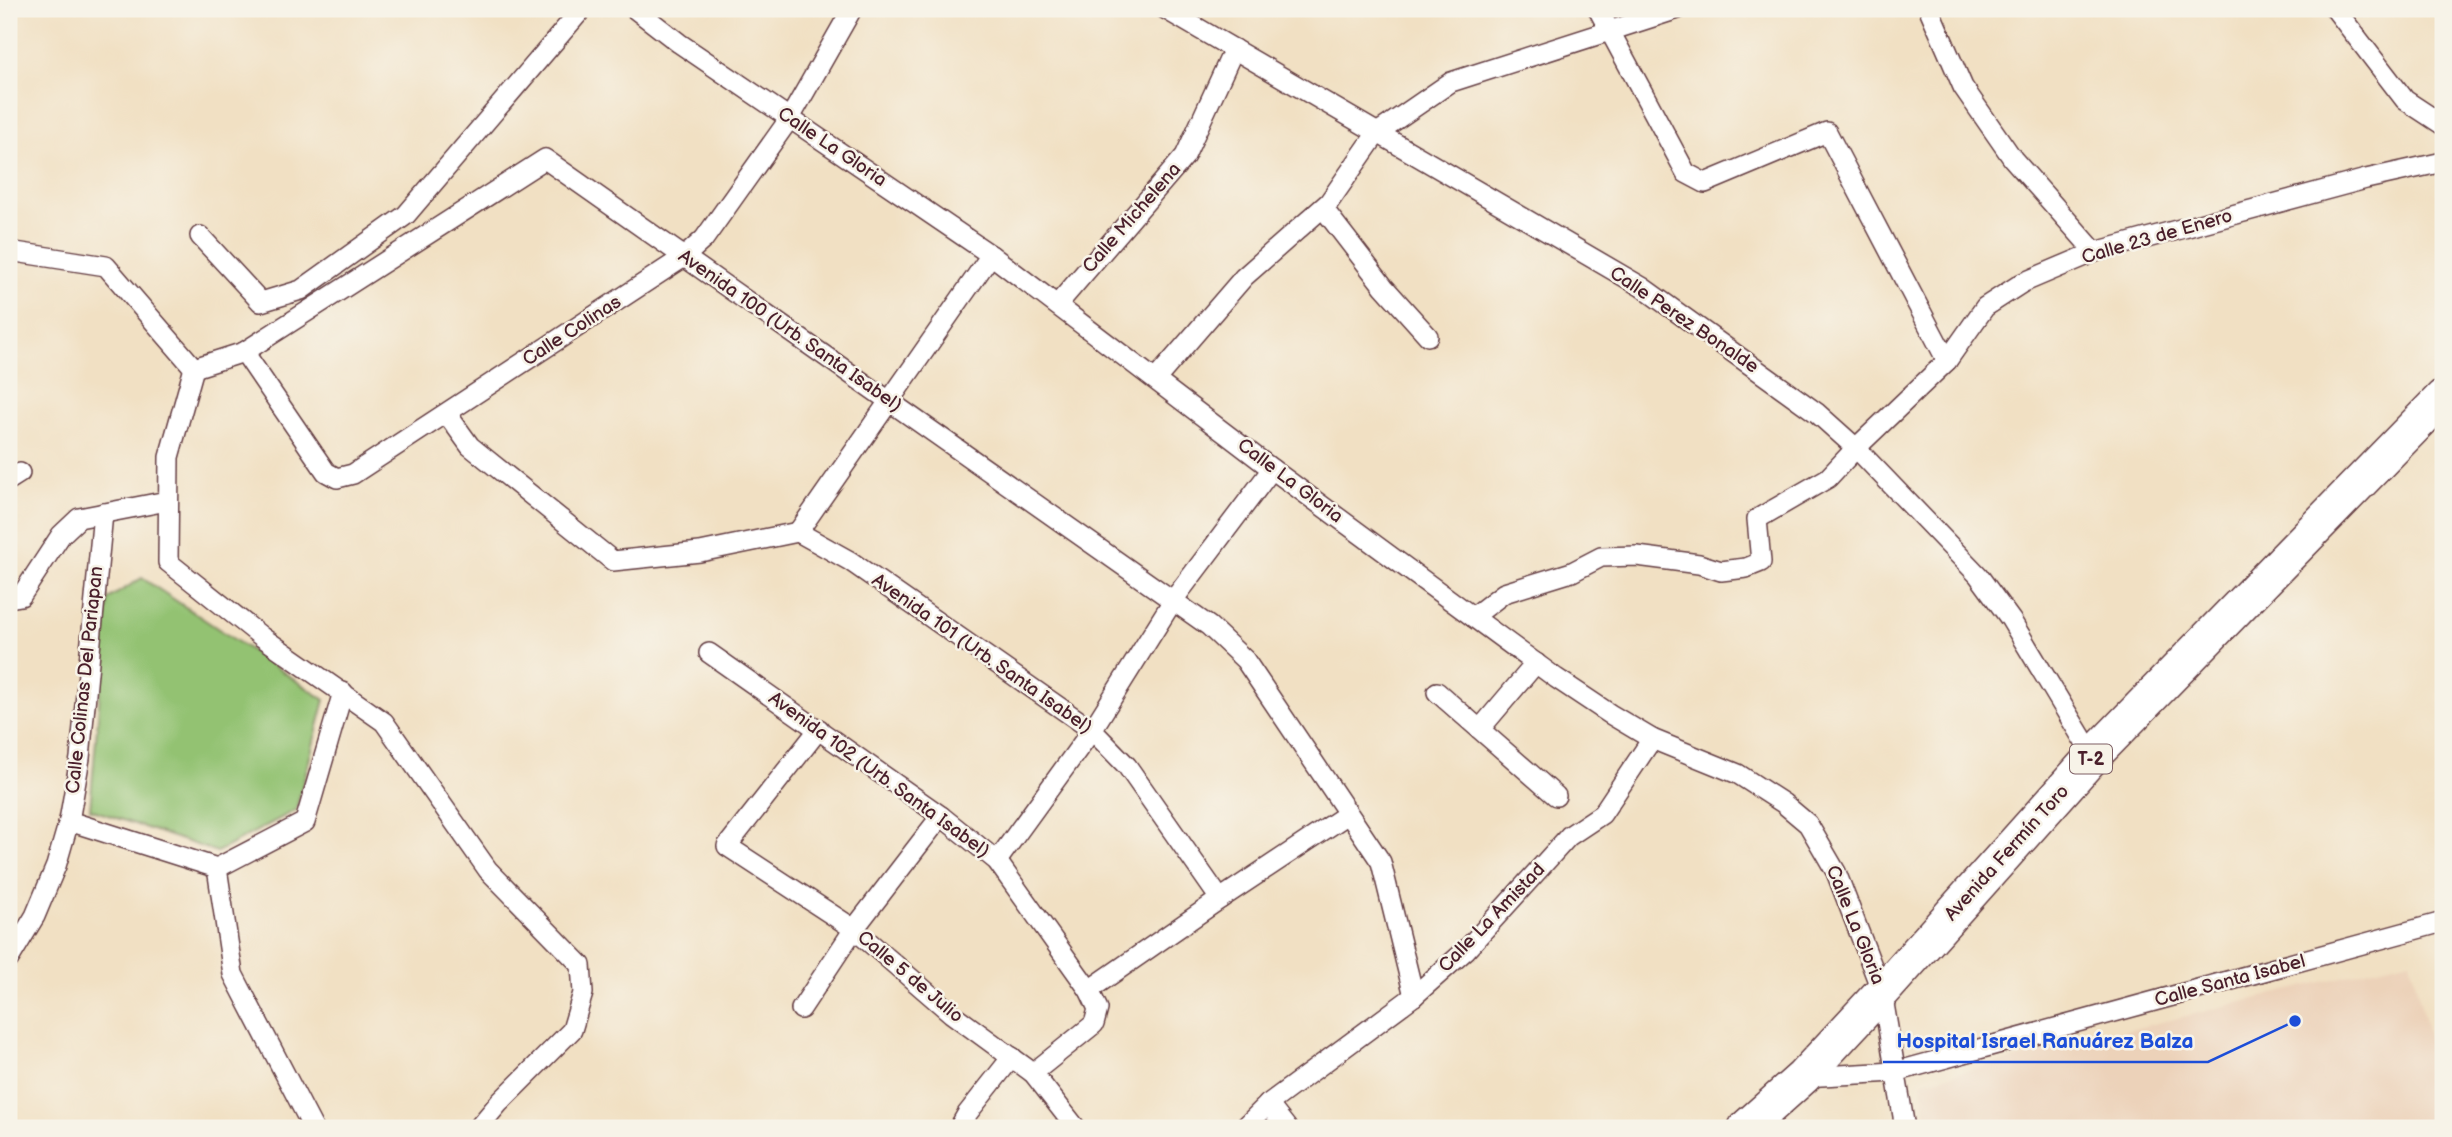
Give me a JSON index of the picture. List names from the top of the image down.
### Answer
{
  "streets": {
    "highway": ["T-2", "Avenida Fermín Toro"],
    "street": [
      "Calle La Gloria",
      "Calle Michelena",
      "Calle 23 de Enero",
      "Calle Perez Bonalde",
      "Calle Colinas",
      "Avenida 100 (Urb. Santa Isabel)",
      "Avenida 101 (Urb. Santa Isabel)",
      "Calle Colinas Del Pariapan",
      "Avenida 102 (Urb. Santa Isabel)",
      "Calle La Amistad",
      "Calle 5 de Julio",
      "Calle Santa Isabel"
    ]
  },
  "crossings": [
    ["Calle La Gloria", "Calle Michelena"],
    ["Calle La Gloria", "Calle 23 de Enero"],
    ["Calle La Gloria", "Calle Colinas"],
    ["Calle La Gloria", "Avenida Fermín Toro"],
    ["Calle La Gloria", "Calle La Amistad"],
    ["Calle La Gloria", "Calle Santa Isabel"],
    ["Calle Michelena", "Calle Perez Bonalde"],
    ["Calle 23 de Enero", "Calle Perez Bonalde"],
    ["Calle Perez Bonalde", "Avenida Fermín Toro"],
    ["Calle Colinas", "Avenida 100 (Urb. Santa Isabel)"],
    ["Avenida 100 (Urb. Santa Isabel)", "Calle La Amistad"],
    ["Avenida 102 (Urb. Santa Isabel)", "Calle 5 de Julio"],
    ["Avenida Fermín Toro", "Calle Santa Isabel"]
  ],
  "places": ["Hospital Israel Ranuárez Balza"]
}
